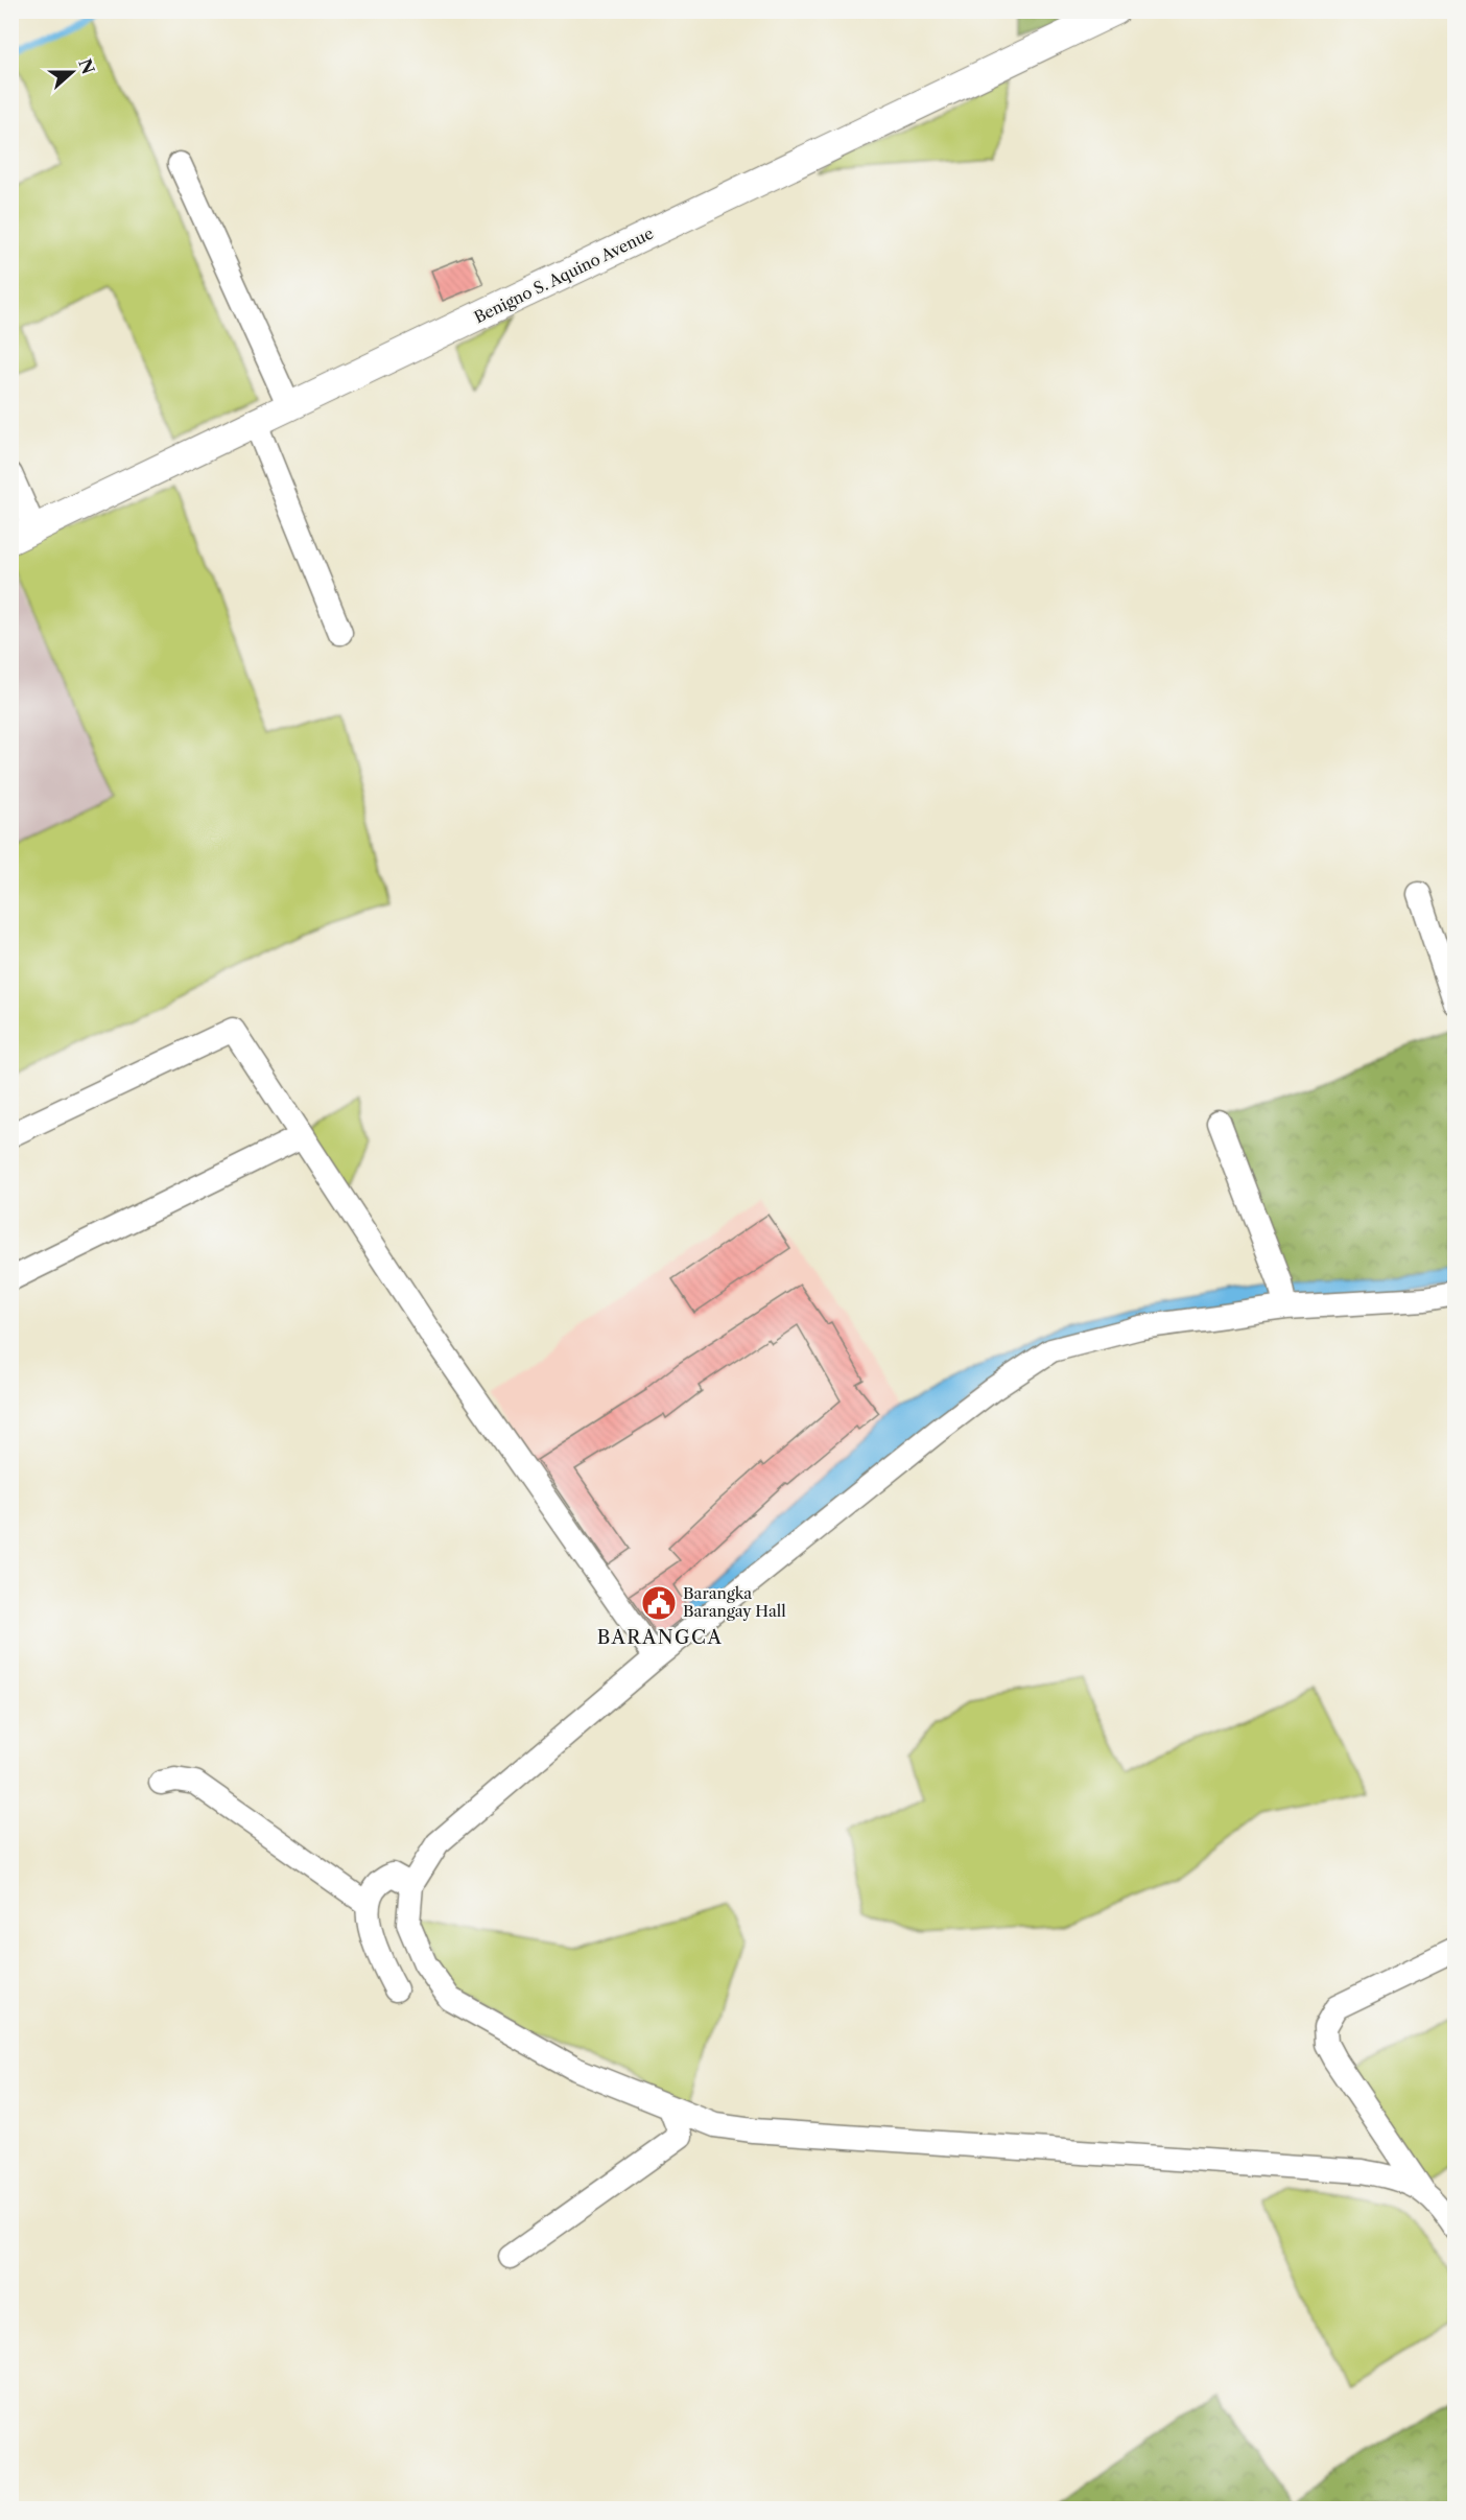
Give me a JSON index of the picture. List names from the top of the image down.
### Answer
{
  "streets": {
    "main road": ["Benigno S. Aquino Avenue"]
  },
  "districts": ["BARANGCA"],
  "places": {
    "public building": ["Barangka Barangay Hall"]
  },
  "north": "right"
}
